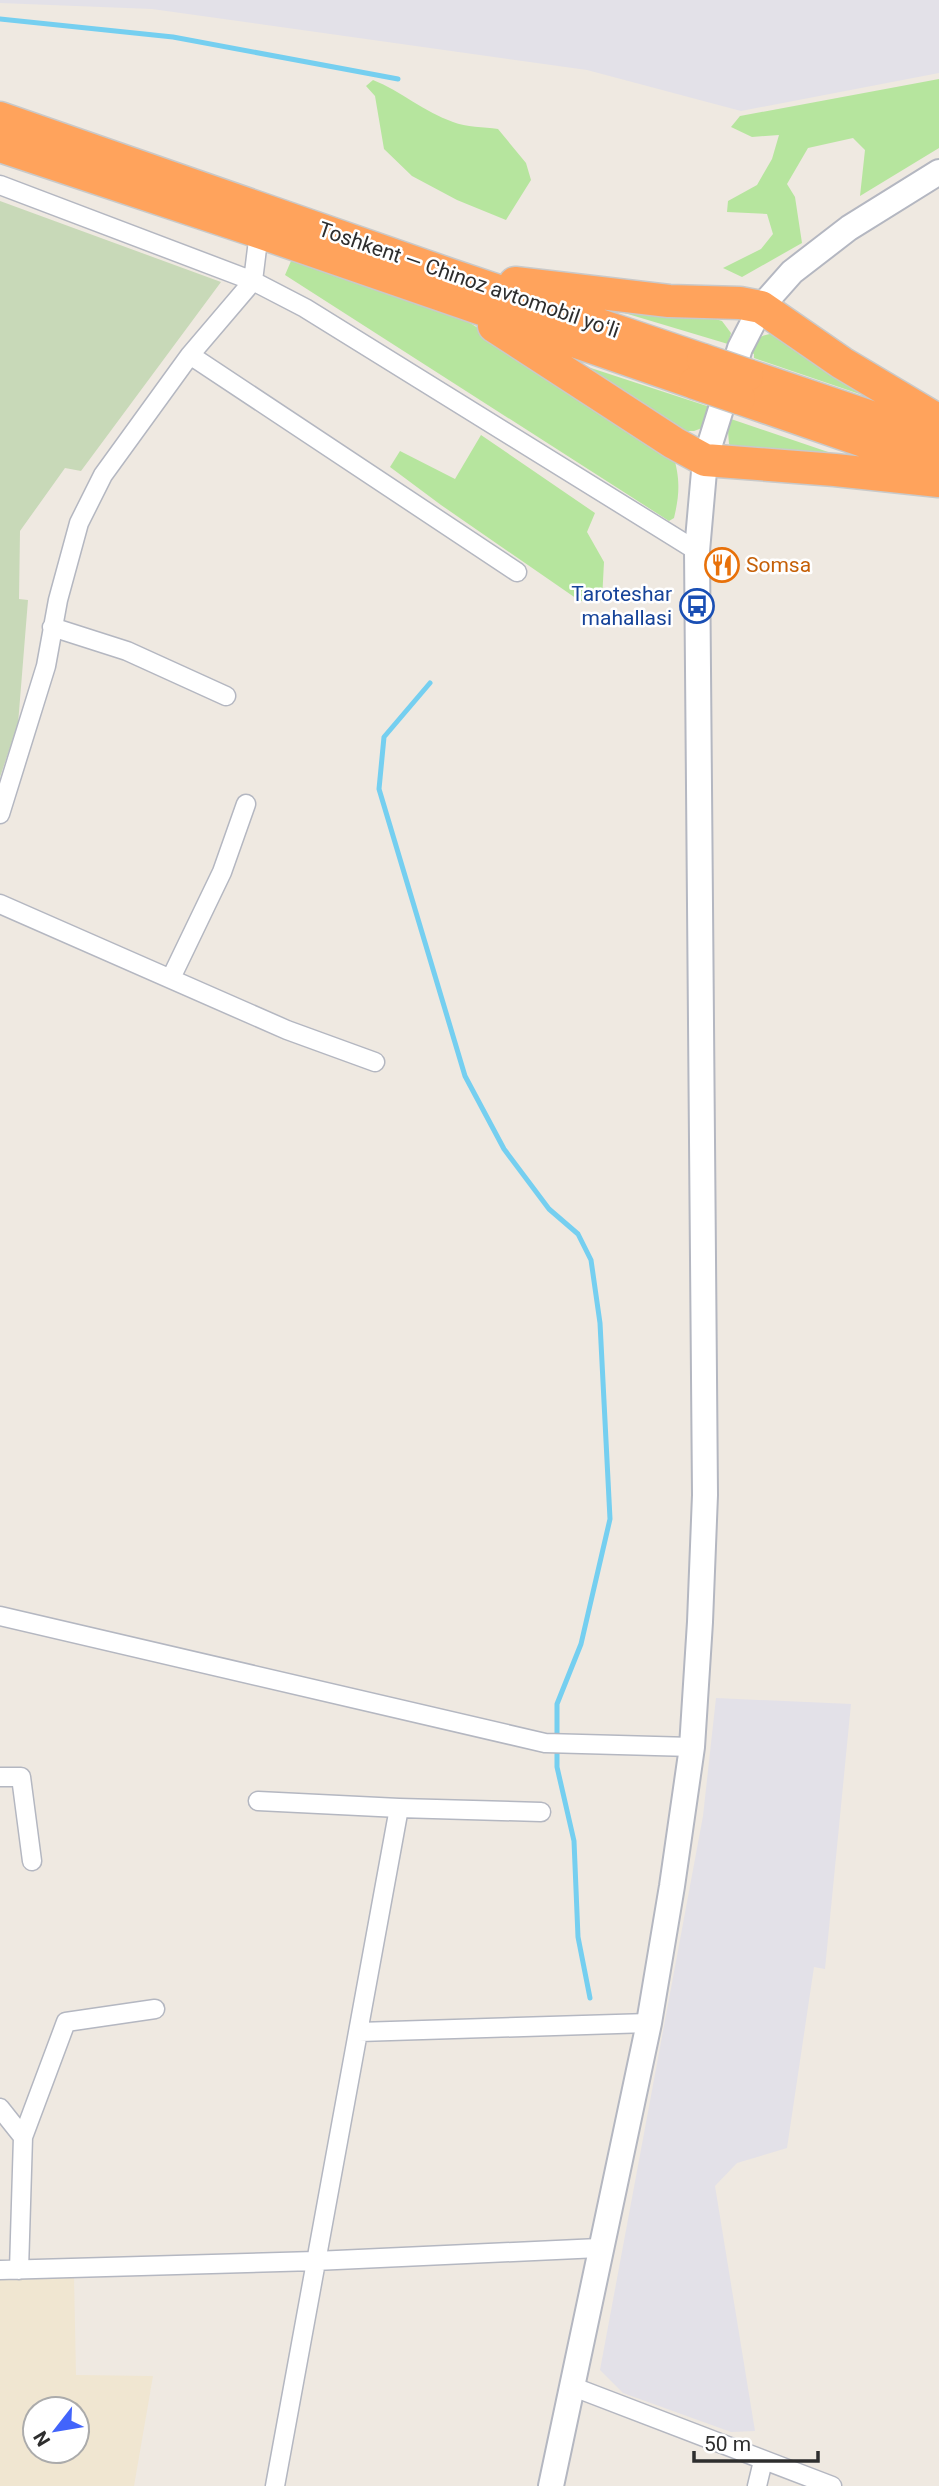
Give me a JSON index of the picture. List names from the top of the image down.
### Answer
{
  "streets": {
    "highway": ["Toshkent — Chinoz avtomobil yoʻli"]
  },
  "places": {
    "restaurant": ["Somsa"],
    "bus stop": ["Taroteshar mahallasi"]
  },
  "scale_bar": "50 m",
  "north": "bottom left"
}
